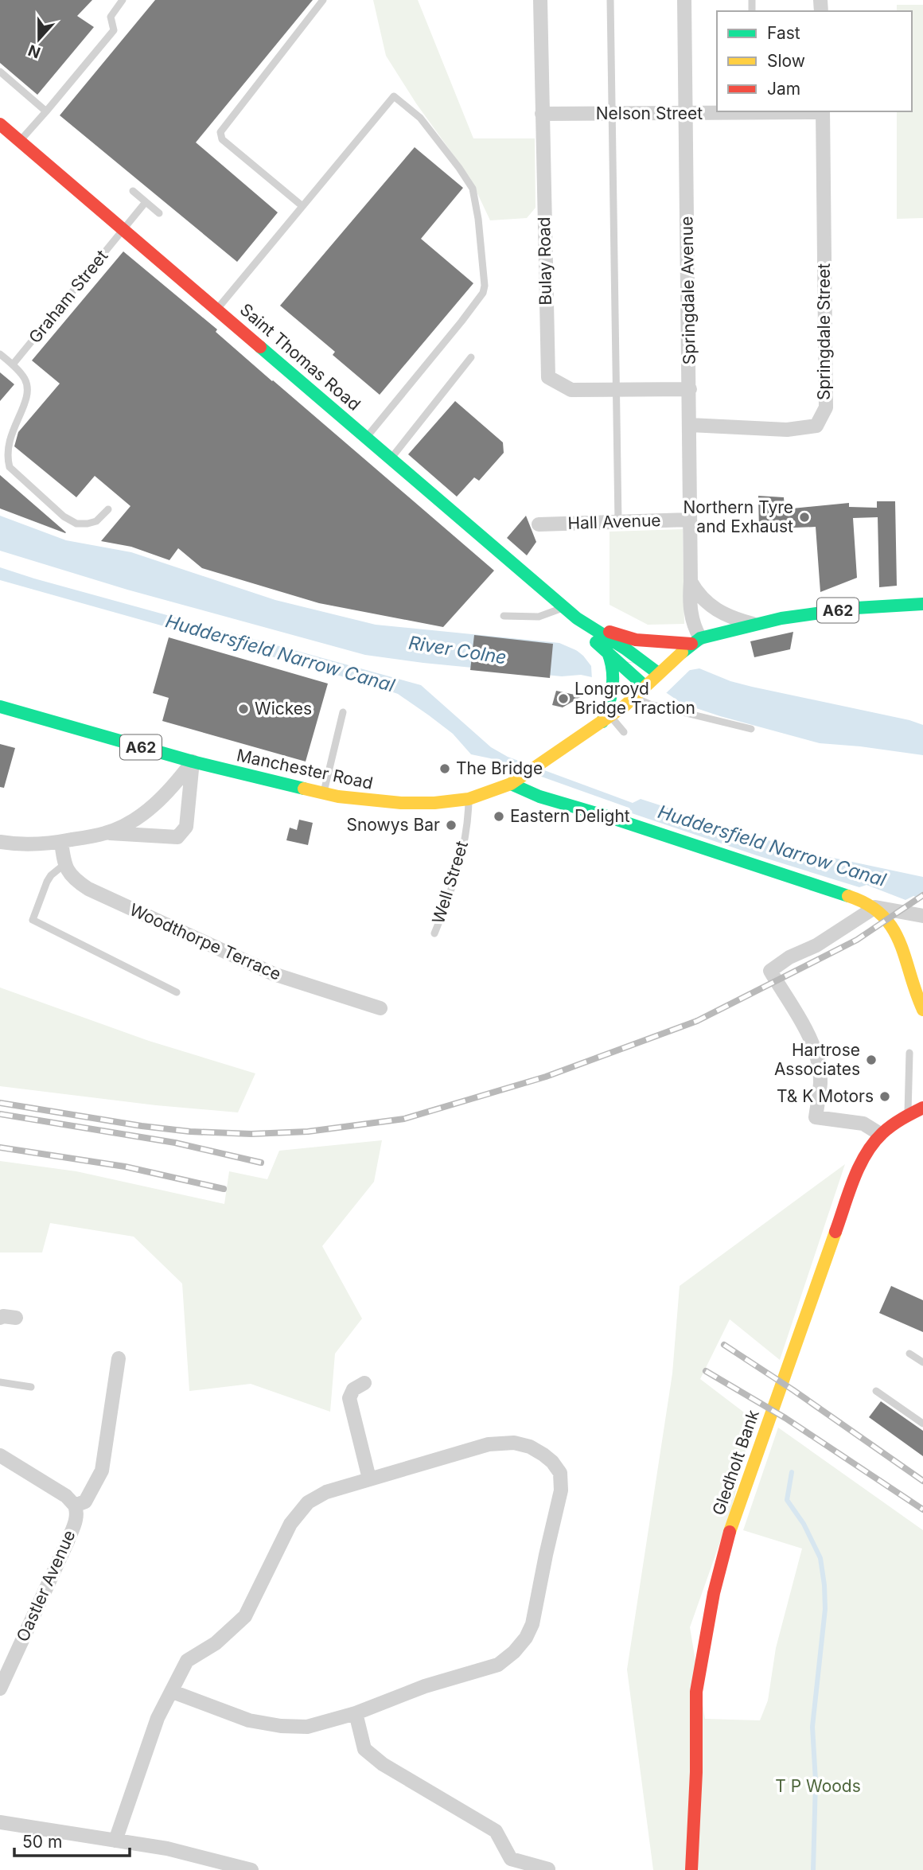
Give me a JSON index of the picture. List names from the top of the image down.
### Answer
{
  "streets": {
    "main road": [
      "Saint Thomas Road",
      "A62",
      "Manchester Road",
      "Gledholt Bank"
    ],
    "street": [
      "Nelson Street",
      "Bulay Road",
      "Springdale Avenue",
      "Springdale Street",
      "Hall Avenue",
      "Woodthorpe Terrace",
      "Oastler Avenue"
    ],
    "lane": ["Graham Street", "Well Street"]
  },
  "crossings": [
    ["Nelson Street", "Bulay Road"],
    ["Nelson Street", "Springdale Avenue"],
    ["Nelson Street", "Springdale Street"],
    ["Bulay Road", "Springdale Avenue"],
    ["Springdale Avenue", "Springdale Street"],
    ["Springdale Avenue", "Hall Avenue"],
    ["Springdale Avenue", "Manchester Road"],
    ["Graham Street", "Saint Thomas Road"],
    ["Saint Thomas Road", "Manchester Road"],
    ["Manchester Road", "Well Street"]
  ],
  "water": ["River Colne", "Huddersfield Narrow Canal"],
  "parks": ["T P Woods"],
  "places": [
    "Northern Tyre and Exhaust",
    "Longroyd Bridge Traction",
    "Wickes",
    "The Bridge",
    "Eastern Delight",
    "Snowys Bar",
    "Hartrose Associates",
    "T& K Motors"
  ],
  "legend": ["Fast", "Slow", "Jam"],
  "scale_bar": "50 m",
  "north": "bottom"
}
